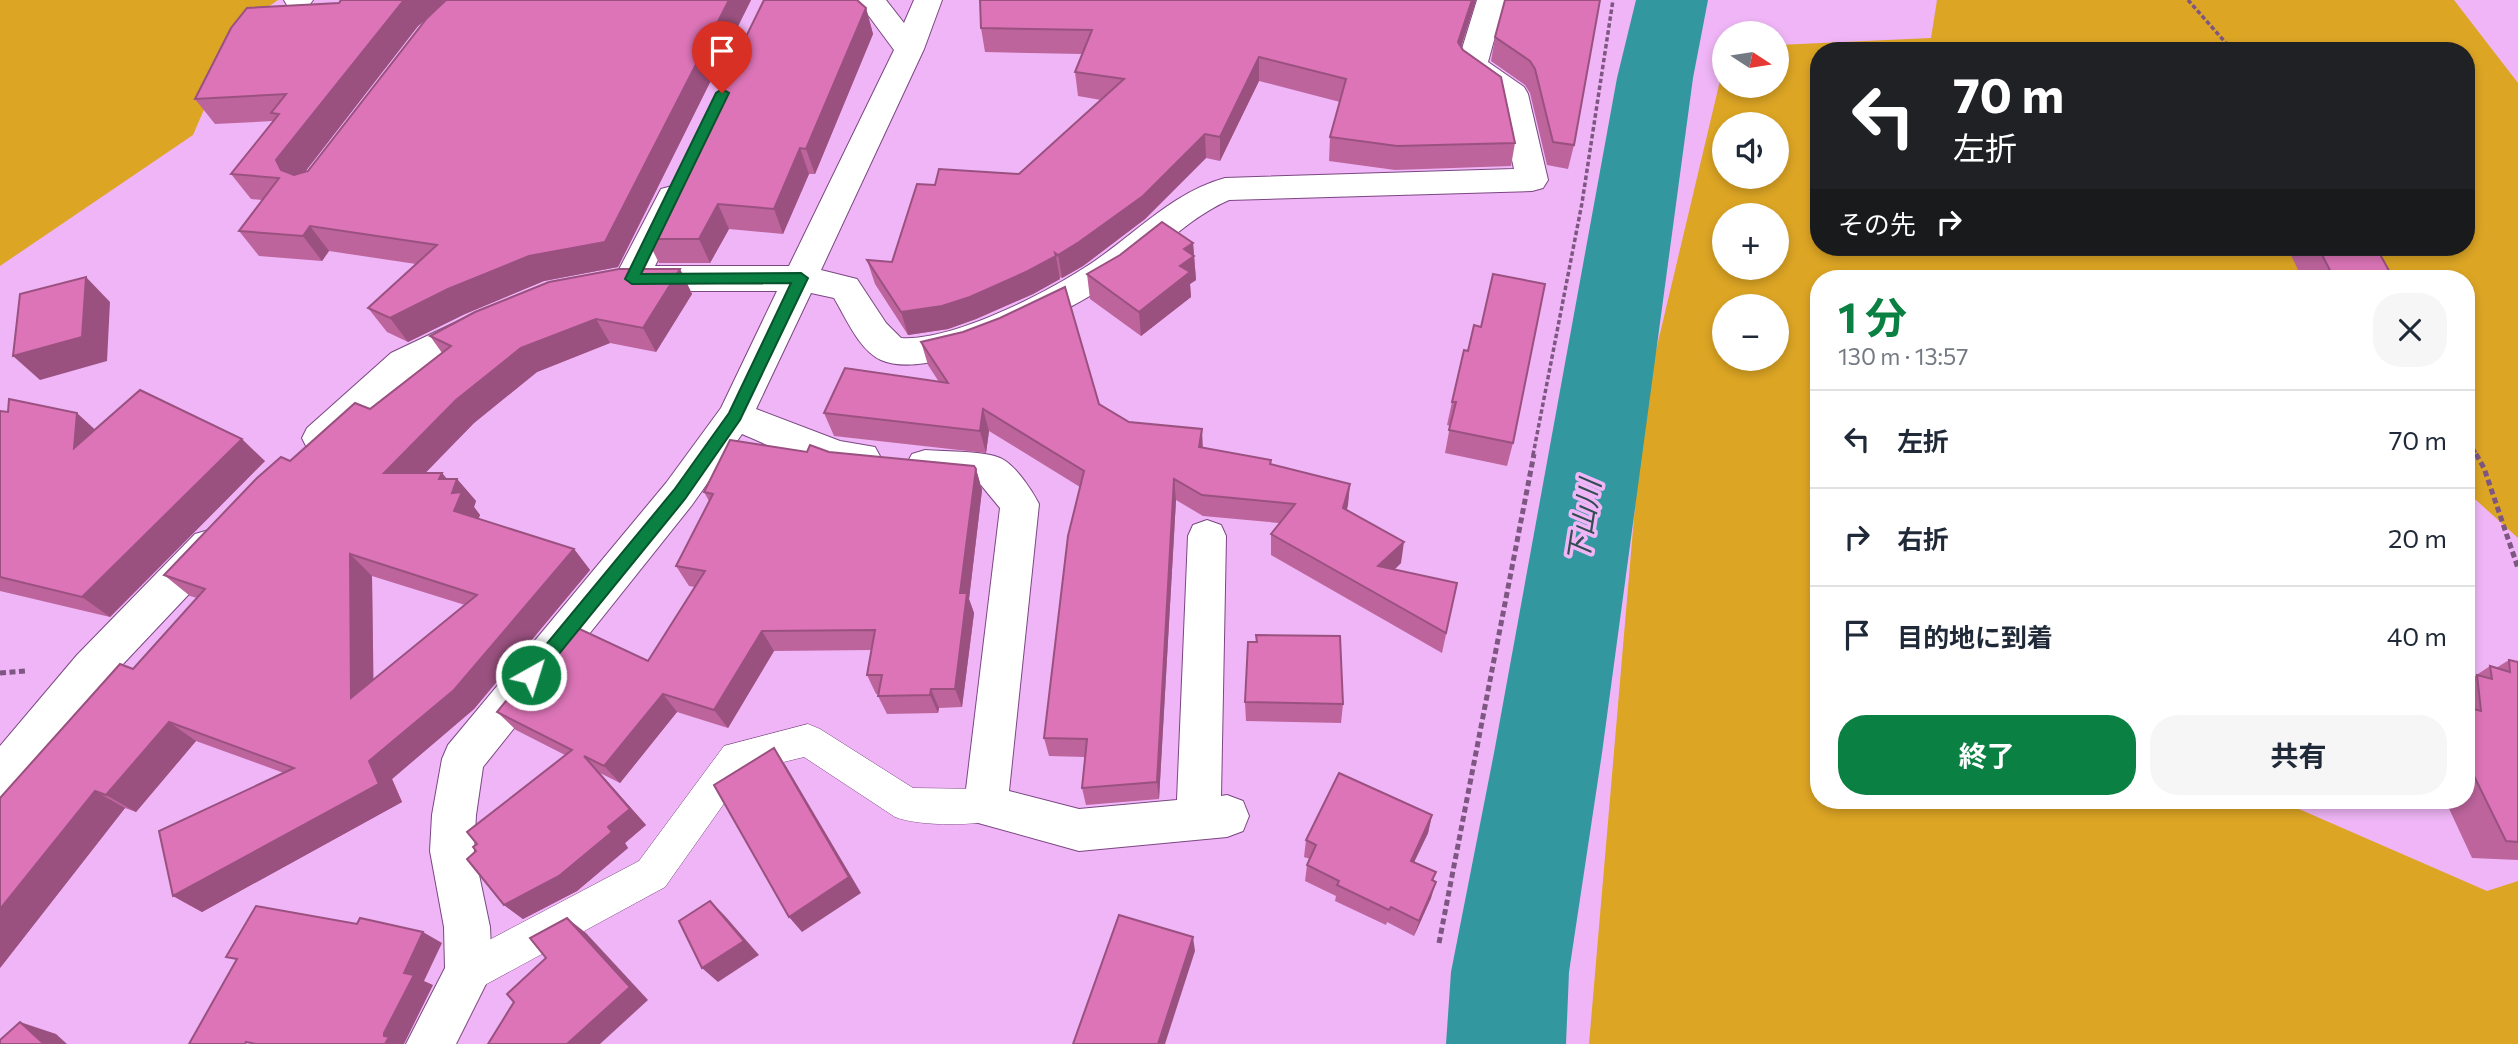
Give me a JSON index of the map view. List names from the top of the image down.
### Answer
{
  "water": ["下山川"],
  "north": "right",
  "page": {
    "map_buttons": ["+", "−"],
    "turn": ["70 m", "左折"],
    "then": "その先",
    "heading": ["1 分", "130 m · 13:57"],
    "list": [
      {
        "name": "左折",
        "value": "70 m"
      },
      {
        "name": "右折",
        "value": "20 m"
      },
      {
        "name": "目的地に到着",
        "value": "40 m"
      }
    ],
    "buttons": ["終了", "共有"]
  }
}
